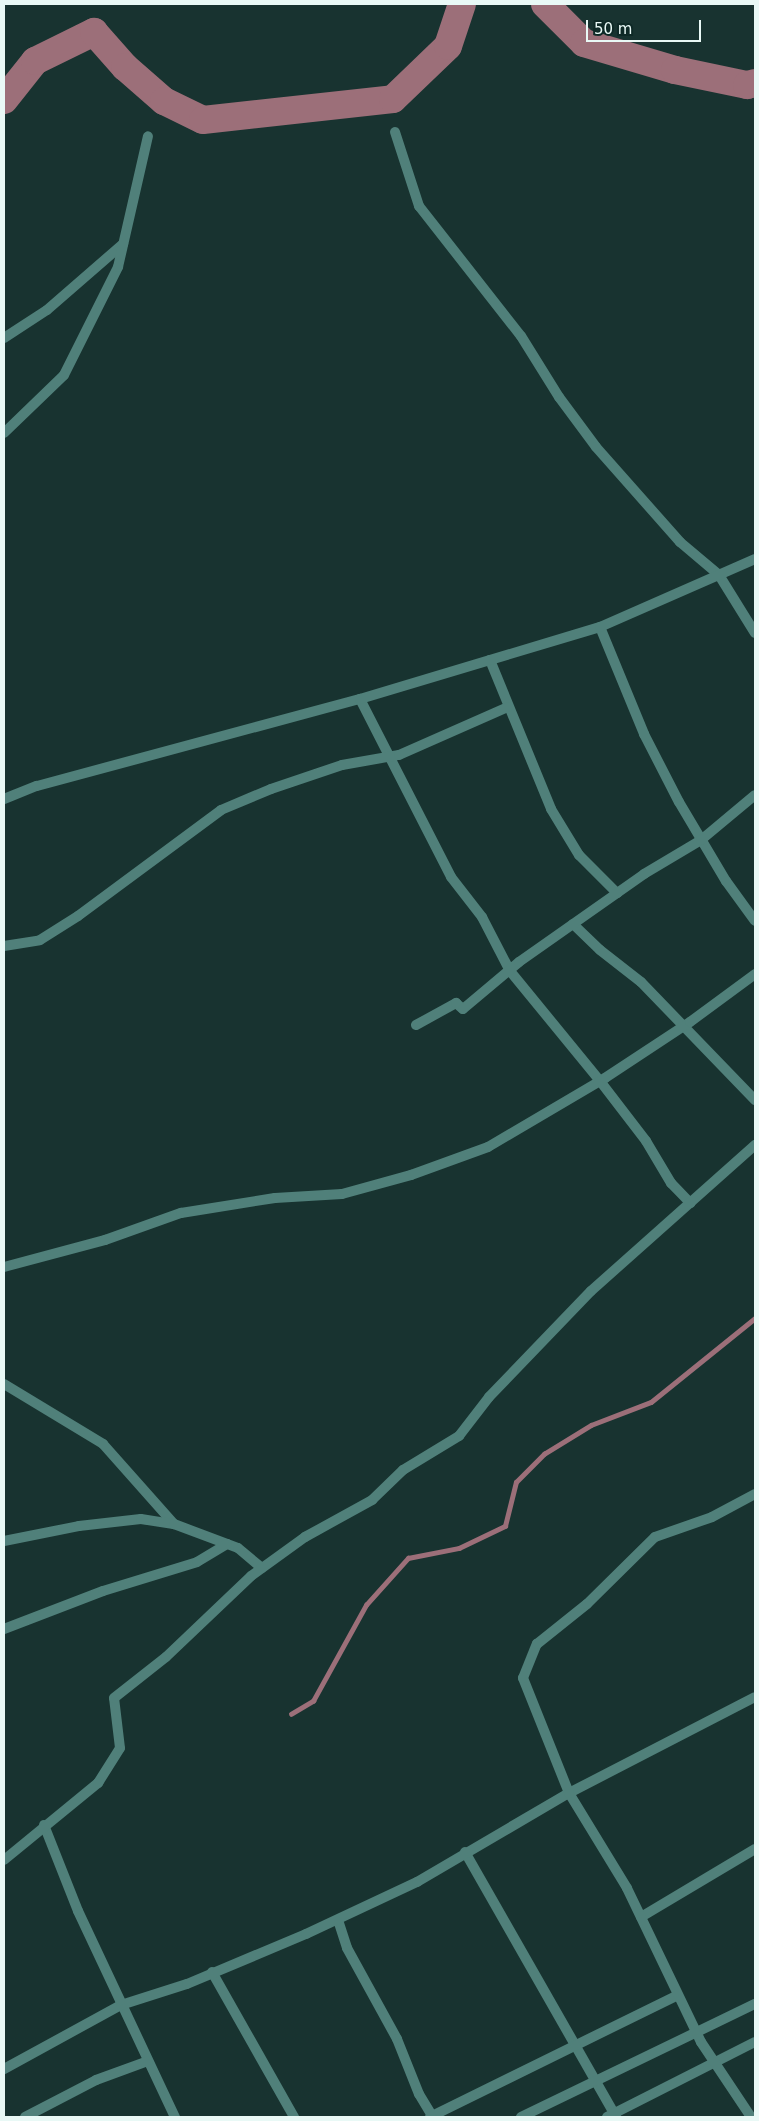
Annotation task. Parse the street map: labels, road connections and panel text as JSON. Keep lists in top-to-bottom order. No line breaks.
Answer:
{"scale_bar":"50 m"}
